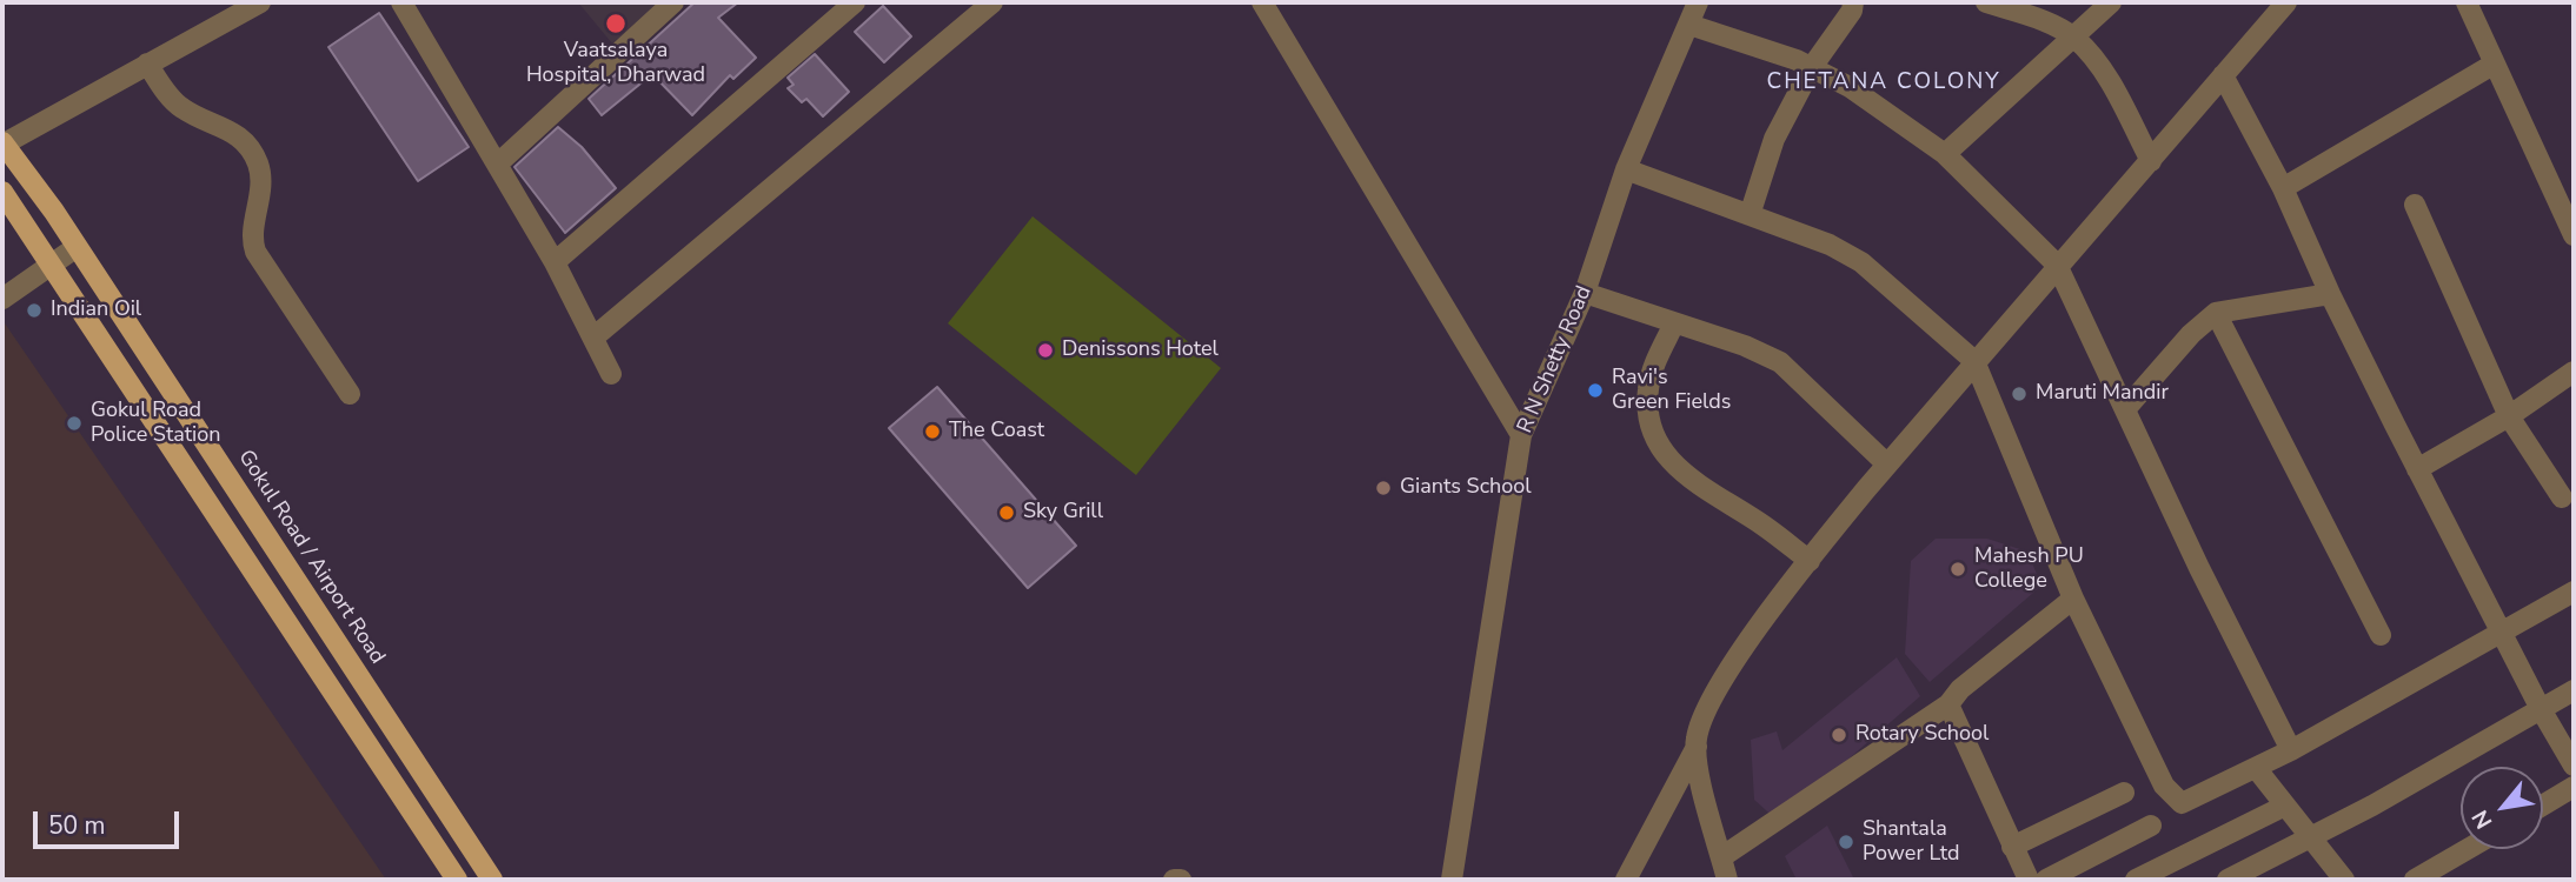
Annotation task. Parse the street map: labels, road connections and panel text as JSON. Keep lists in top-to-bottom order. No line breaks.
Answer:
{"streets":{"main road":["Gokul Road / Airport Road"],"street":["R N Shetty Road"]},"districts":["CHETANA COLONY"],"places":["Vaatsalaya Hospital, Dharwad","Indian Oil","Denissons Hotel","Ravi's Green Fields","Maruti Mandir","Gokul Road Police Station","The Coast","Giants School","Sky Grill","Mahesh PU College","Rotary School","Shantala Power Ltd"],"scale_bar":"50 m","north":"bottom left"}
